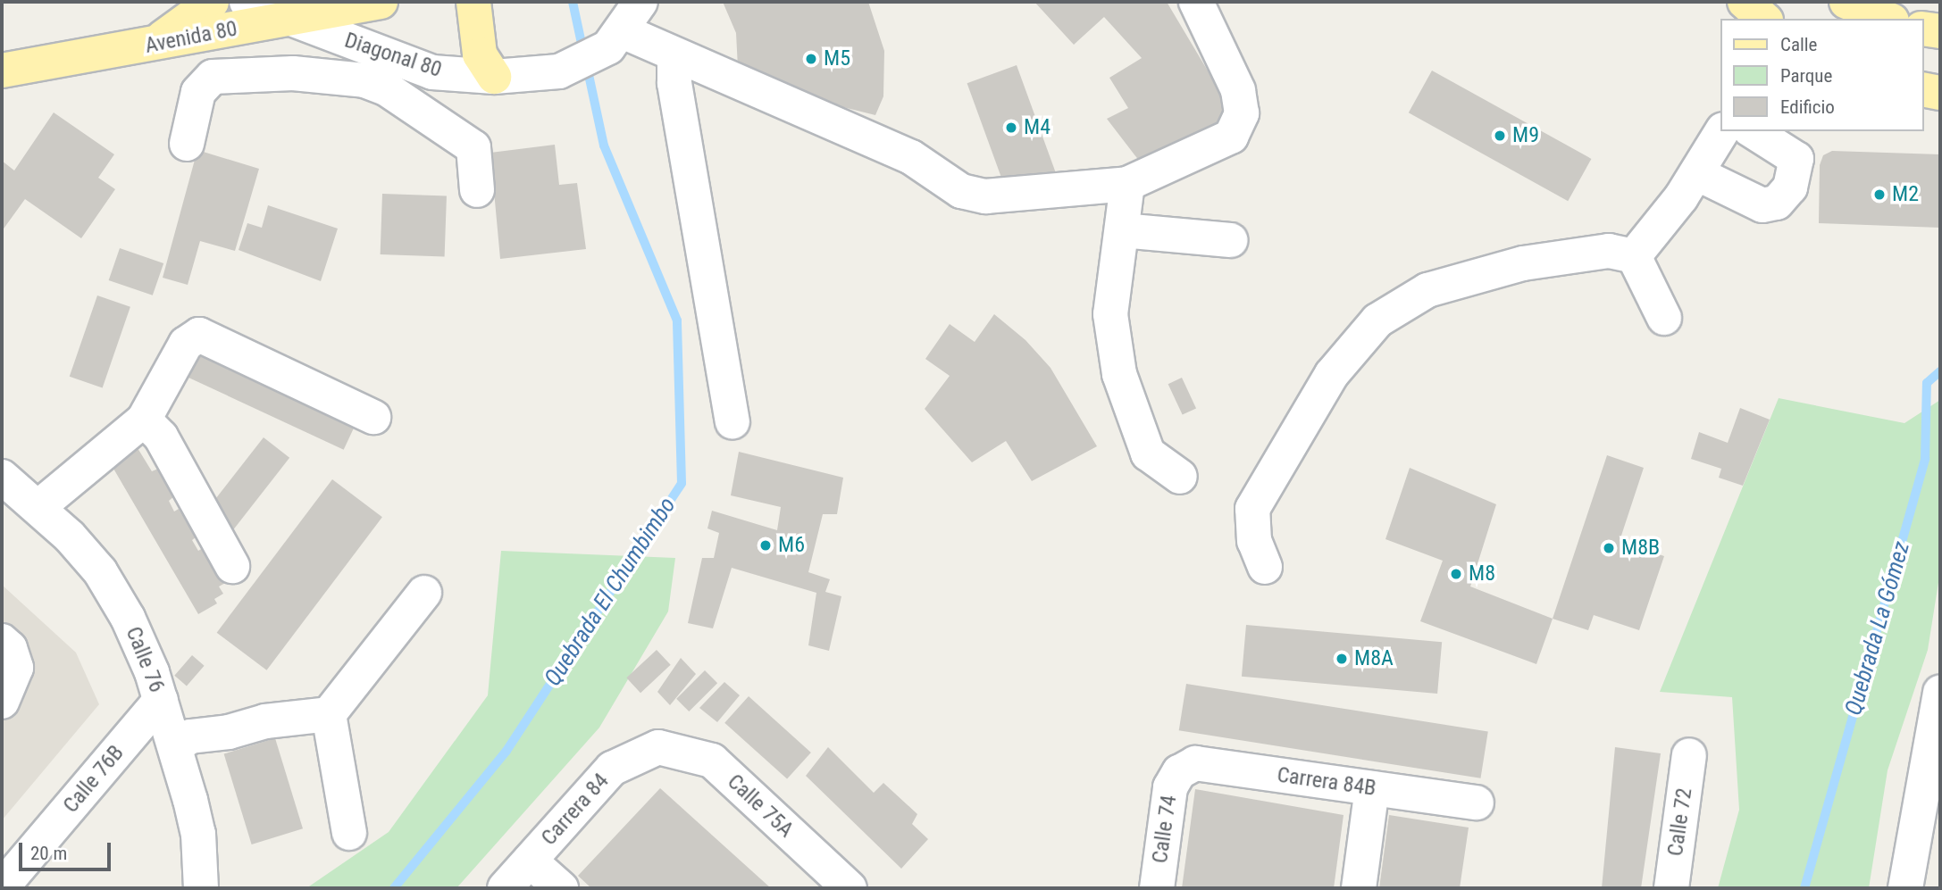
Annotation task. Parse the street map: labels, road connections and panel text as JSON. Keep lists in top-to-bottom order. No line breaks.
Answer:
{"streets":{"main road":["Avenida 80"],"street":["Diagonal 80","Calle 76","Calle 76B","Carrera 84B","Calle 75A","Carrera 84","Calle 72","Calle 74"]},"crossings":[["Avenida 80","Diagonal 80"],["Calle 76","Calle 76B"],["Carrera 84B","Calle 74"],["Calle 75A","Carrera 84"]],"water":["Quebrada El Chumbimbo","Quebrada La Gómez"],"places":["M5","M4","M9","M2","M6","M8B","M8","M8A"],"legend":["Calle","Parque","Edificio"],"scale_bar":"20 m"}
